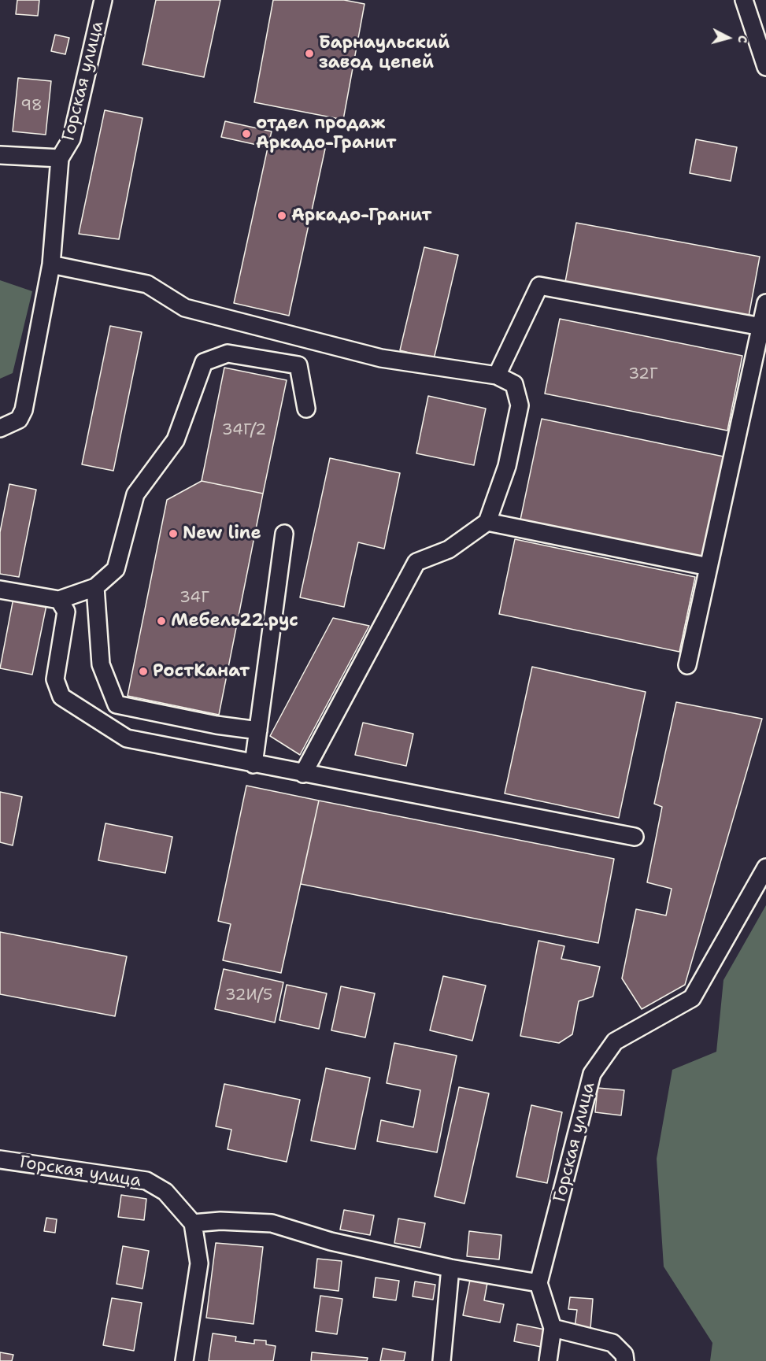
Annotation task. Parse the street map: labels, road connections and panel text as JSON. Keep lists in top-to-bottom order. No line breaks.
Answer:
{"streets":{"street":["Горская улица"]},"places":["Барнаульский завод цепей","отдел продаж Аркадо-Гранит","Аркадо-Гранит","New line","Мебель22.рус","РостКанат"],"house_numbers":["98","32Г","34Г/2","34Г","32И/5"],"north":"right"}
